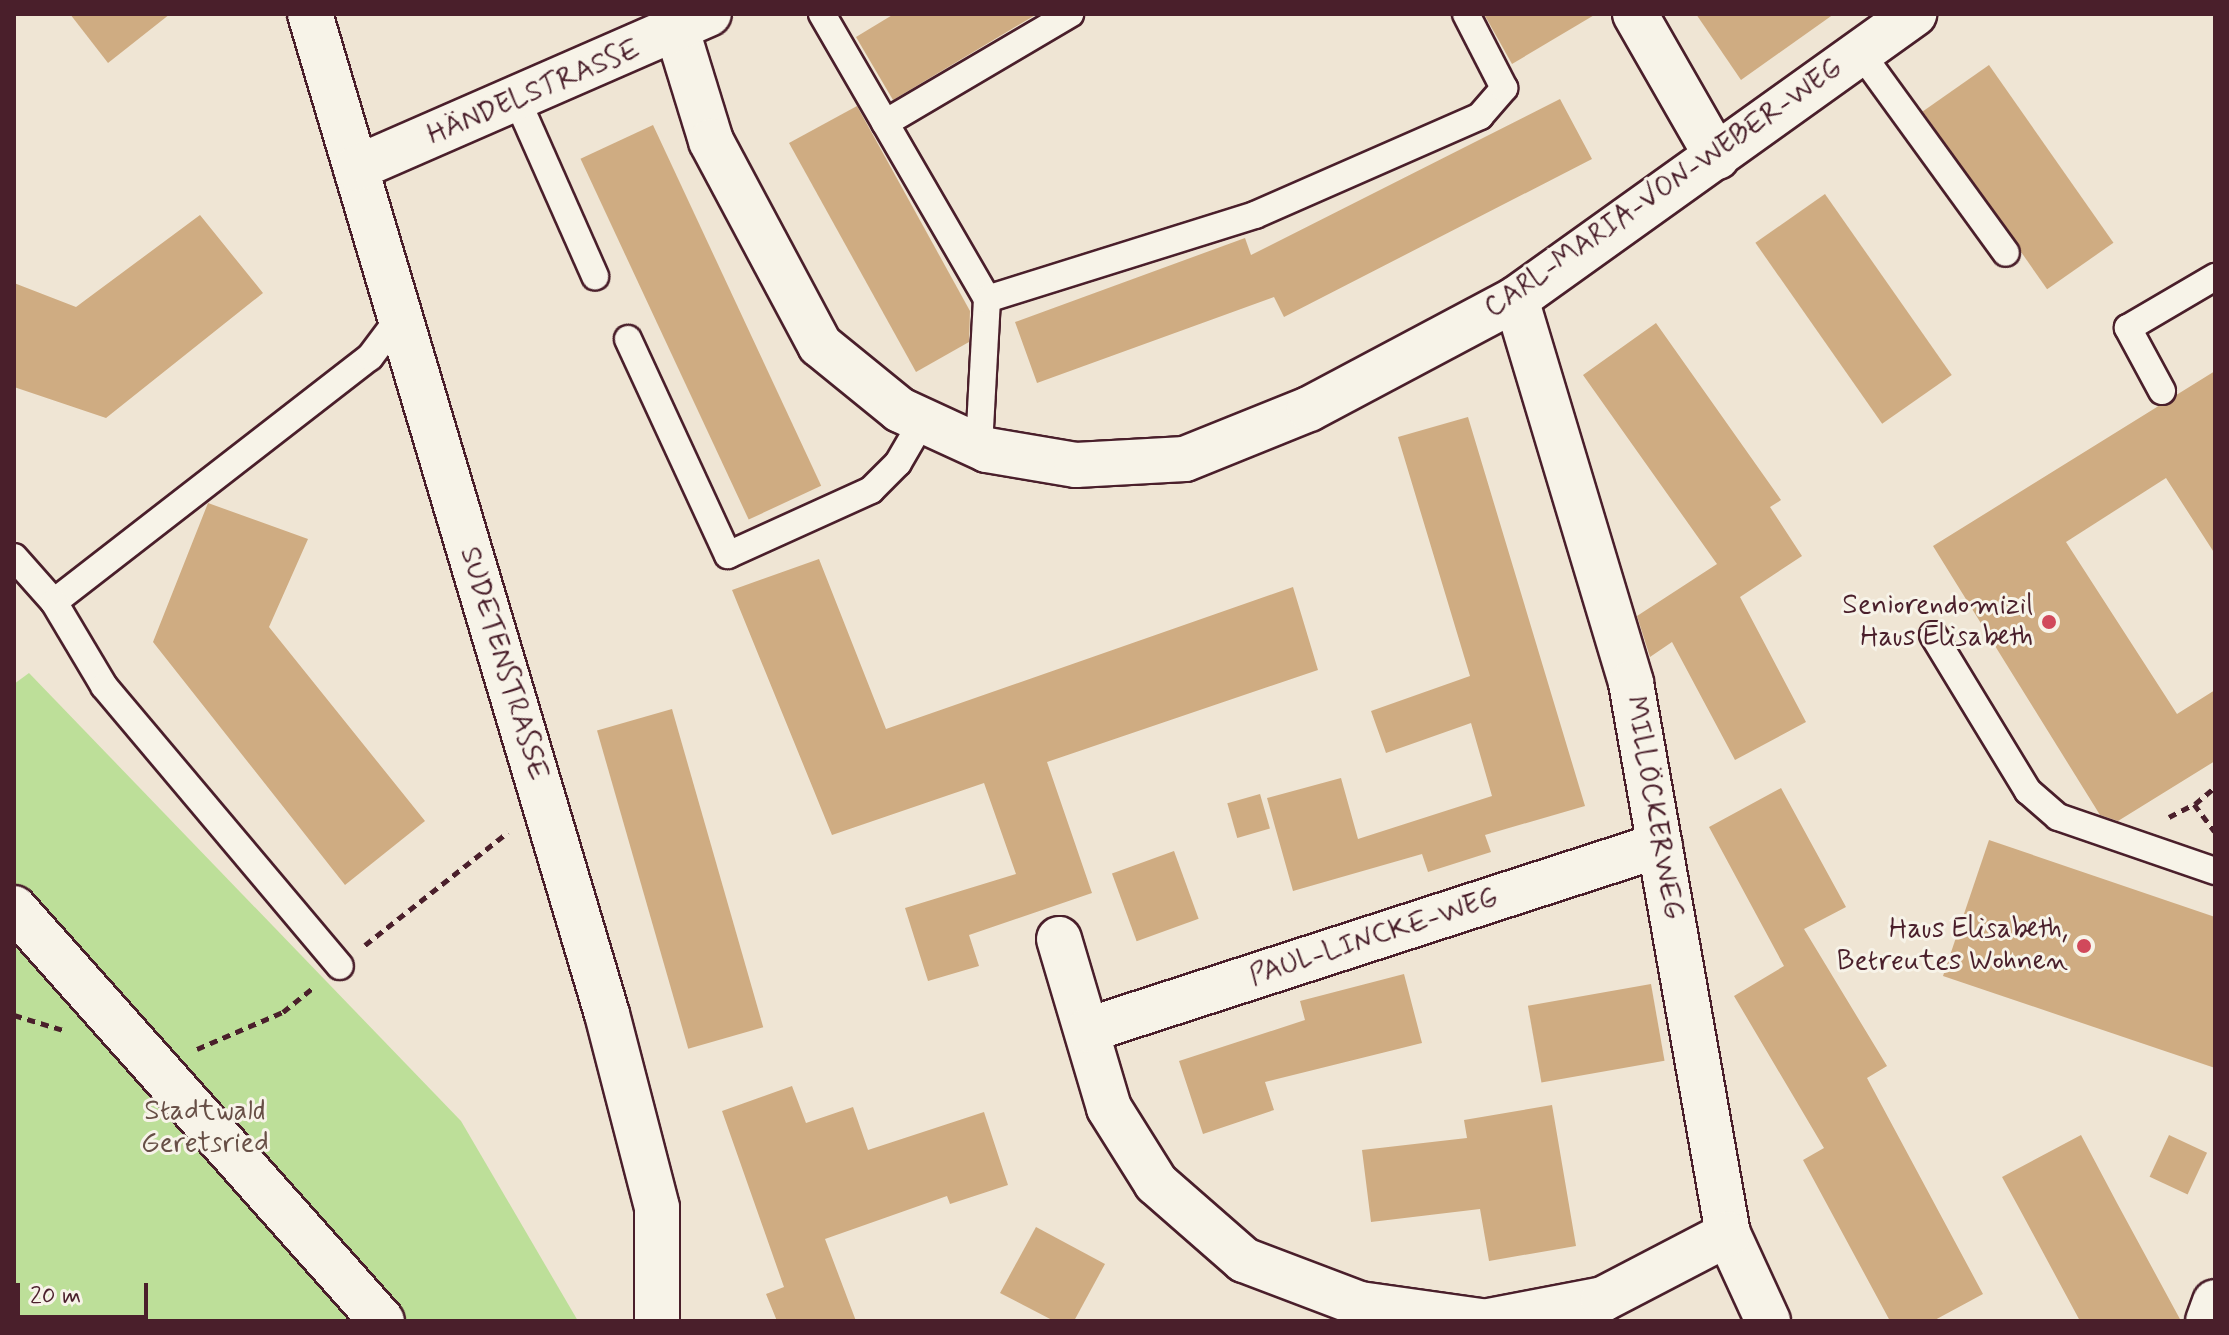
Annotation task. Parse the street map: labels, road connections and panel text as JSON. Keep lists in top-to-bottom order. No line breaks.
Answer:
{"streets":{"street":["HÄNDELSTRASSE","CARL-MARIA-VON-WEBER-WEG","SUDETENSTRASSE","MILLÖCKERWEG","PAUL-LINCKE-WEG"]},"crossings":[["HÄNDELSTRASSE","CARL-MARIA-VON-WEBER-WEG"],["HÄNDELSTRASSE","SUDETENSTRASSE"],["CARL-MARIA-VON-WEBER-WEG","MILLÖCKERWEG"],["MILLÖCKERWEG","PAUL-LINCKE-WEG"]],"parks":["Stadtwald Geretsried"],"places":["Seniorendomizil Haus Elisabeth","Haus Elisabeth, Betreutes Wohnen"],"scale_bar":"20 m"}
